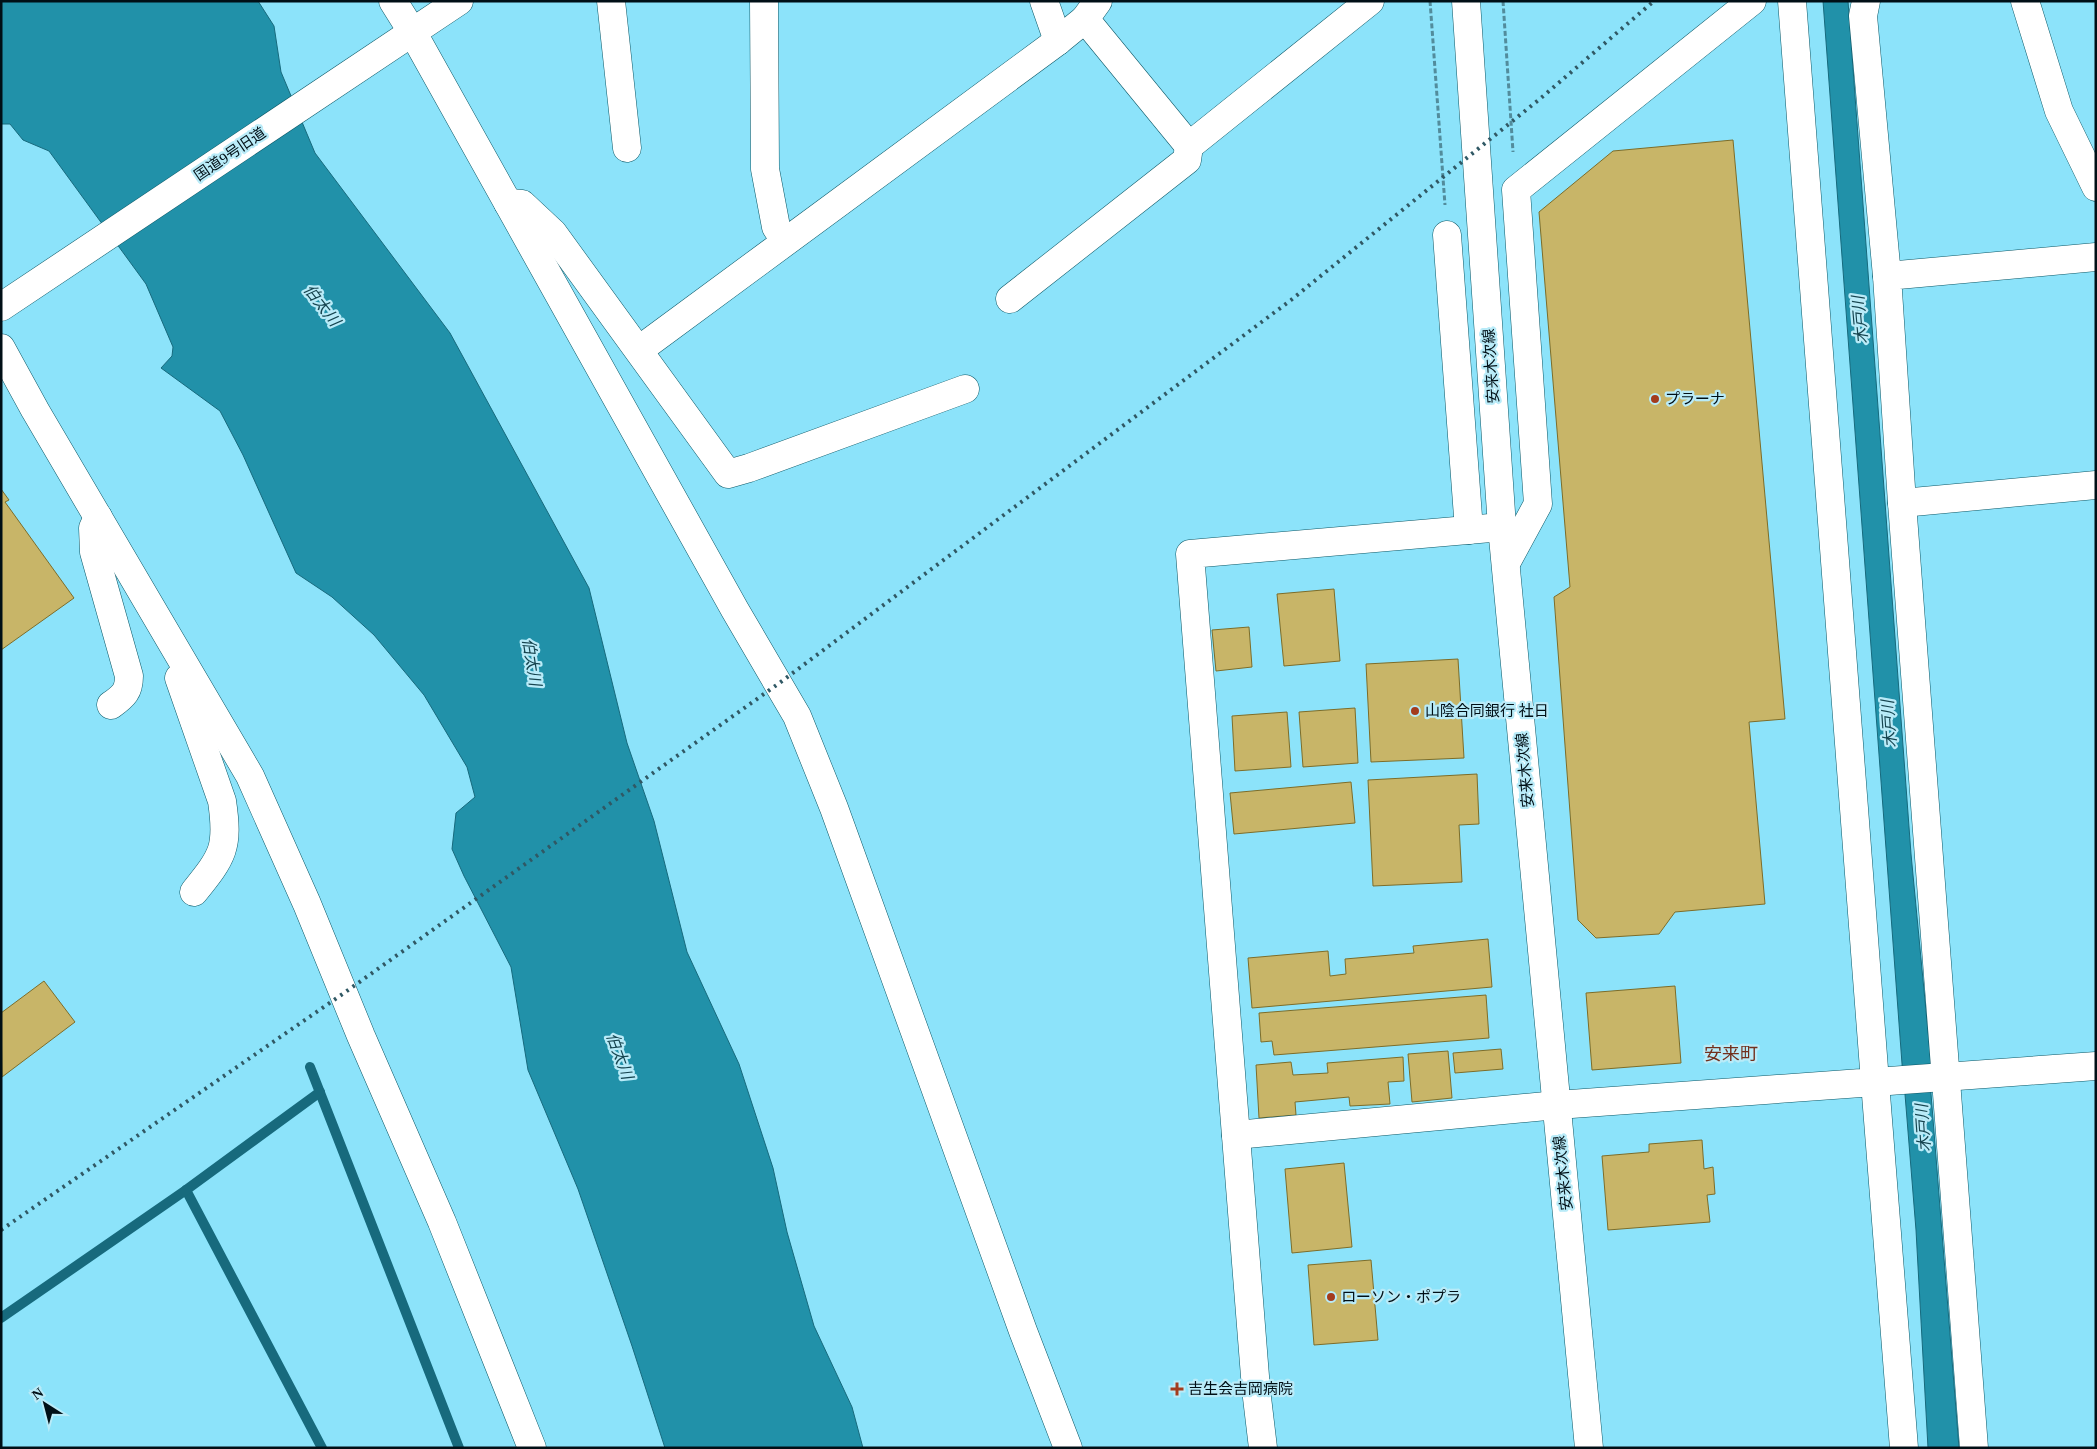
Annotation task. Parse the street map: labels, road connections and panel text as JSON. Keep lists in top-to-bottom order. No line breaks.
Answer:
{"streets":{"street":["国道9号旧道","安来木次線"]},"districts":["安来町"],"water":["伯太川","木戸川"],"places":{"other":["プラーナ","山陰合同銀行 社日","ローソン・ポプラ"],"health":["吉生会吉岡病院"]},"north":"top left"}
